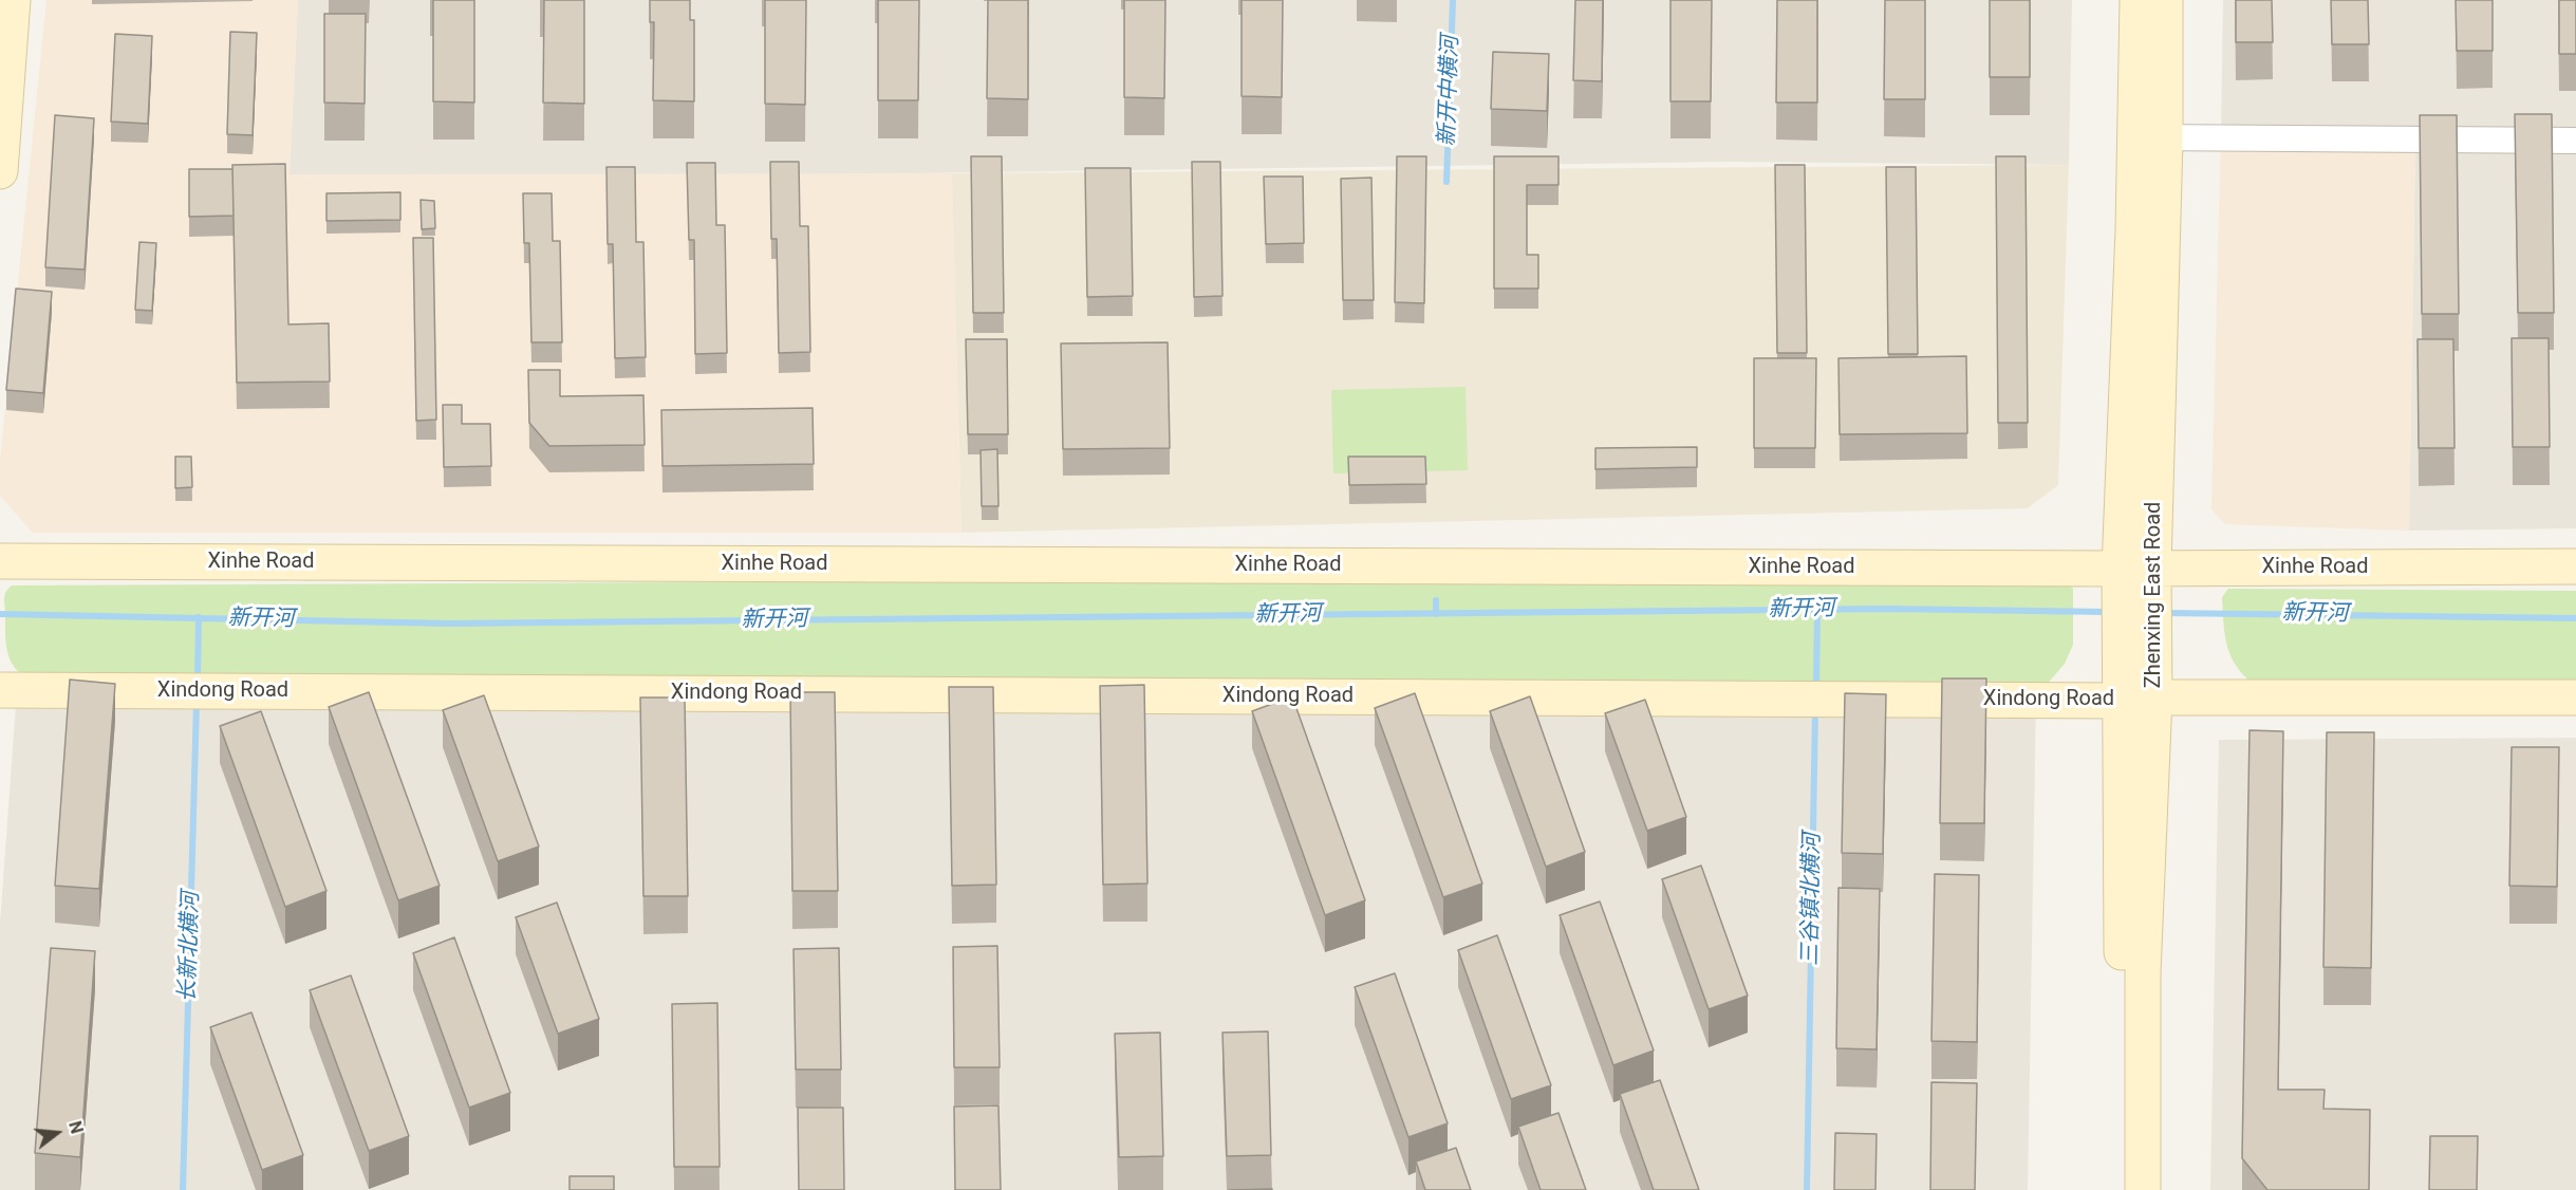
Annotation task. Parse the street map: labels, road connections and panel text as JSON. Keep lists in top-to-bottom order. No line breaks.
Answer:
{"streets":{"street":["Xinhe Road","Zhenxing East Road","Xindong Road"]},"crossings":[["Xinhe Road","Zhenxing East Road"],["Zhenxing East Road","Xindong Road"]],"water":["新开中横河","新开河","三谷镇北横河","长新北横河"],"north":"right"}
